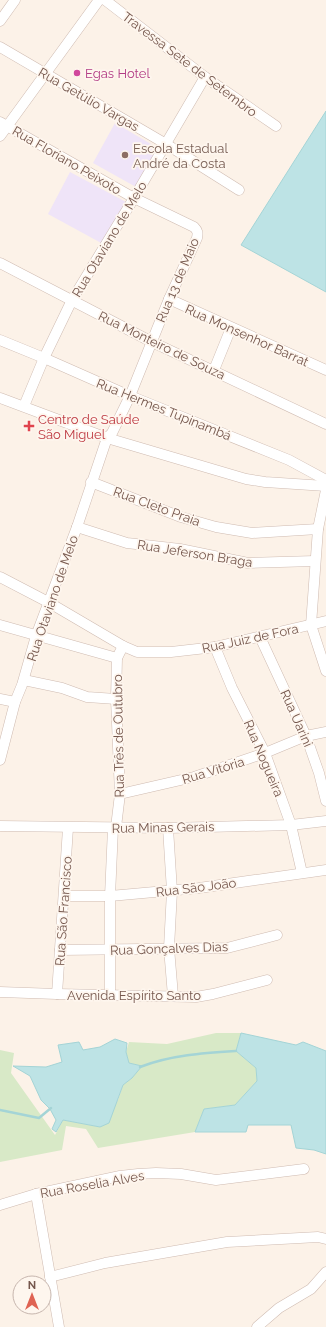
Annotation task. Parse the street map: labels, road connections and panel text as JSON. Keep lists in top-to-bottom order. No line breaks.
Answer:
{"streets":{"street":["Travessa Sete de Setembro","Rua Getúlio Vargas","Rua Floriano Peixoto","Rua Otaviano de Melo","Rua 13 de Maio","Rua Monsenhor Barrat","Rua Monteiro de Souza","Rua Hermes Tupinambá","Rua Cleto Praia","Rua Jeferson Braga","Rua Juiz de Fora","Rua Uarini","Rua Três de Outubro","Rua Nogueira","Rua Vitória","Rua Minas Gerais","Rua São João","Rua São Francisco","Rua Gonçalves Dias","Avenida Espírito Santo","Rua Roselia Alves"]},"crossings":[["Travessa Sete de Setembro","Rua Otaviano de Melo"],["Rua Getúlio Vargas","Rua Otaviano de Melo"],["Rua Floriano Peixoto","Rua Otaviano de Melo"],["Rua Floriano Peixoto","Rua 13 de Maio"],["Rua Otaviano de Melo","Rua 13 de Maio"],["Rua Otaviano de Melo","Rua Monteiro de Souza"],["Rua Otaviano de Melo","Rua Hermes Tupinambá"],["Rua Otaviano de Melo","Rua Cleto Praia"],["Rua Otaviano de Melo","Rua Jeferson Braga"],["Rua Otaviano de Melo","Rua Juiz de Fora"],["Rua 13 de Maio","Rua Monsenhor Barrat"],["Rua 13 de Maio","Rua Monteiro de Souza"],["Rua 13 de Maio","Rua Hermes Tupinambá"],["Rua Juiz de Fora","Rua Uarini"],["Rua Juiz de Fora","Rua Três de Outubro"],["Rua Juiz de Fora","Rua Nogueira"],["Rua Uarini","Rua Vitória"],["Rua Três de Outubro","Rua Vitória"],["Rua Três de Outubro","Rua Minas Gerais"],["Rua Três de Outubro","Rua São João"],["Rua Três de Outubro","Rua Gonçalves Dias"],["Rua Três de Outubro","Avenida Espírito Santo"],["Rua Nogueira","Rua Vitória"],["Rua Nogueira","Rua Minas Gerais"],["Rua Nogueira","Rua São João"],["Rua Minas Gerais","Rua São Francisco"],["Rua São João","Rua São Francisco"],["Rua São Francisco","Rua Gonçalves Dias"],["Rua São Francisco","Avenida Espírito Santo"]],"places":{"other":["Egas Hotel","Escola Estadual André da Costa"],"health":["Centro de Saúde São Miguel"]},"north":"top"}
